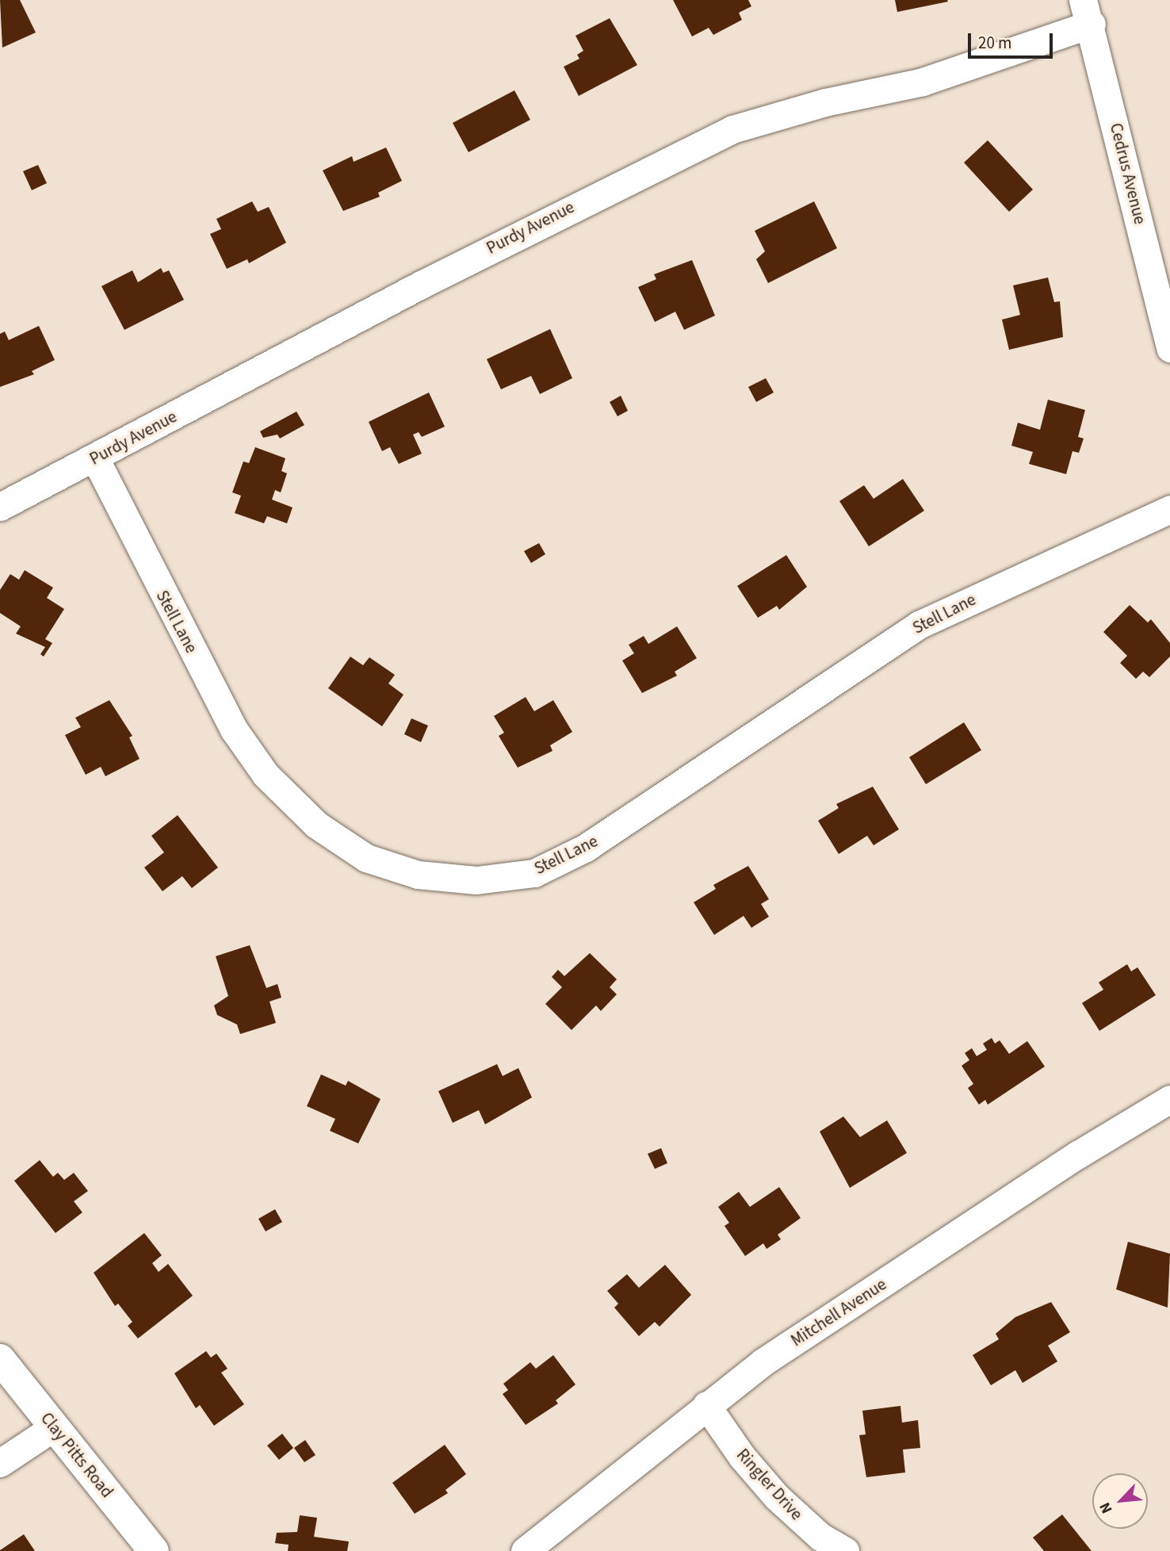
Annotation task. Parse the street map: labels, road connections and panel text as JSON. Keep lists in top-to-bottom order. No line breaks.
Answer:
{"streets":{"street":["Cedrus Avenue","Purdy Avenue","Stell Lane","Mitchell Avenue","Clay Pitts Road","Ringler Drive"]},"crossings":[["Cedrus Avenue","Purdy Avenue"],["Purdy Avenue","Stell Lane"],["Mitchell Avenue","Ringler Drive"]],"scale_bar":"20 m","north":"bottom left"}
